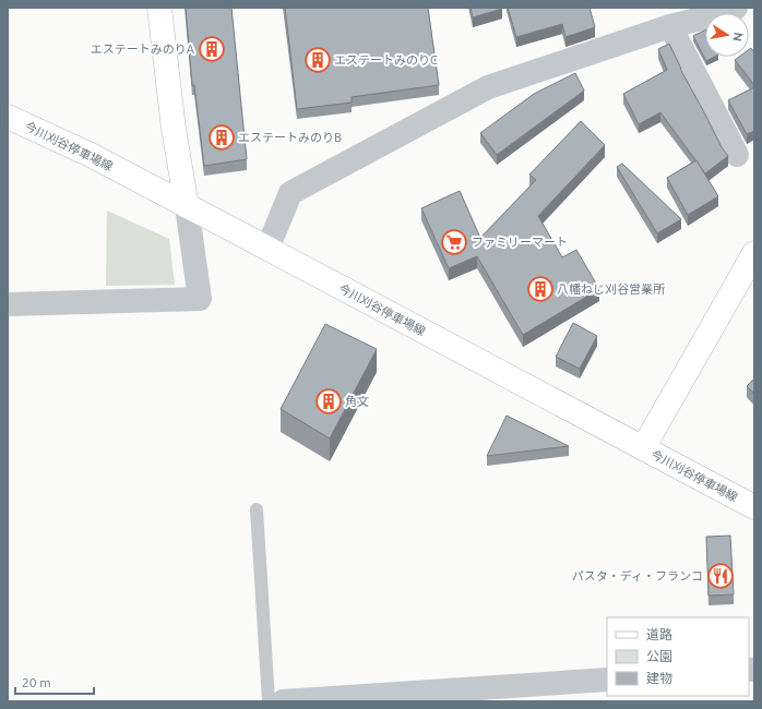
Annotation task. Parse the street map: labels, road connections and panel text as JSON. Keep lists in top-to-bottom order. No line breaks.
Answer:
{"streets":{"main road":["今川刈谷停車場線"]},"places":{"building":["エステートみのりA","エステートみのりC","エステートみのりB","八幡ねじ刈谷営業所","角文"],"supermarket":["ファミリーマート"],"restaurant":["パスタ・ディ・フランコ"]},"legend":["道路","公園","建物"],"scale_bar":"20 m","north":"right"}
